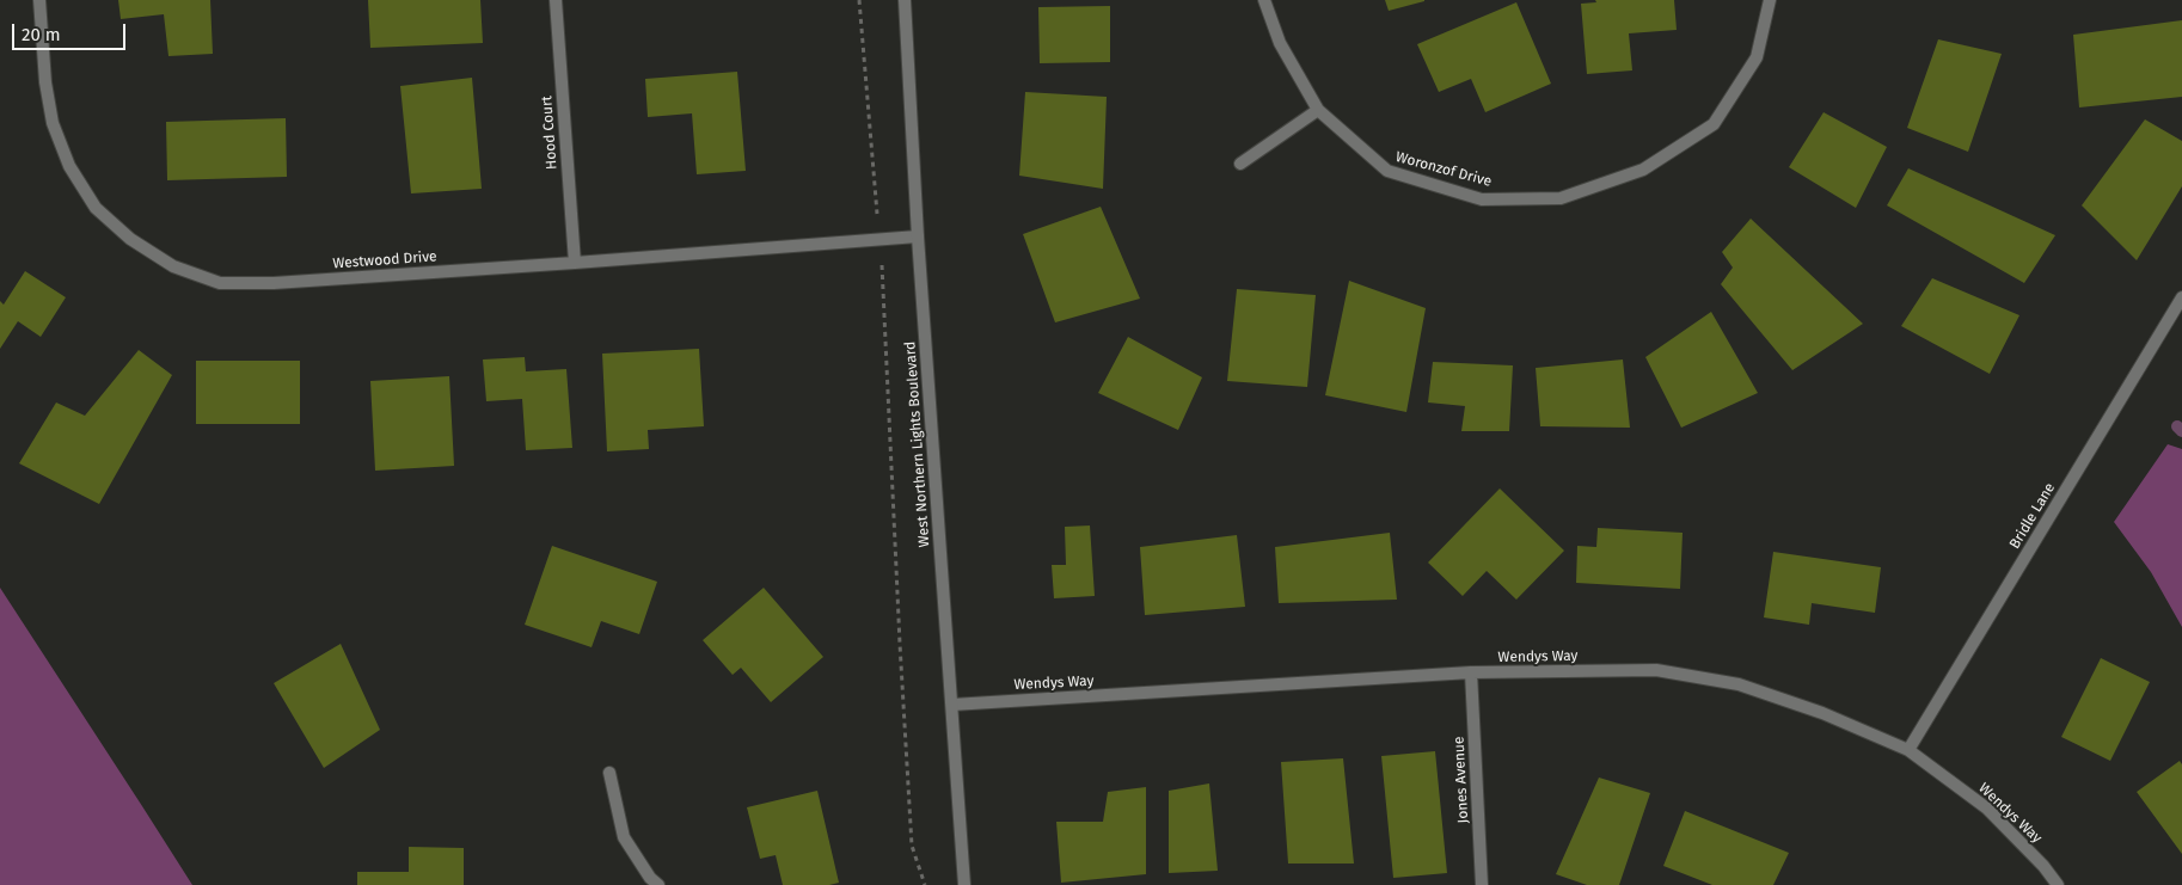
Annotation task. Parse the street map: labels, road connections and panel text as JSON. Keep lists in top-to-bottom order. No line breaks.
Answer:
{"streets":{"street":["Hood Court","Woronzof Drive","Westwood Drive","West Northern Lights Boulevard","Bridle Lane","Wendys Way","Jones Avenue"]},"crossings":[["Hood Court","Westwood Drive"],["Westwood Drive","West Northern Lights Boulevard"],["West Northern Lights Boulevard","Wendys Way"],["Bridle Lane","Wendys Way"],["Wendys Way","Jones Avenue"]],"scale_bar":"20 m"}
